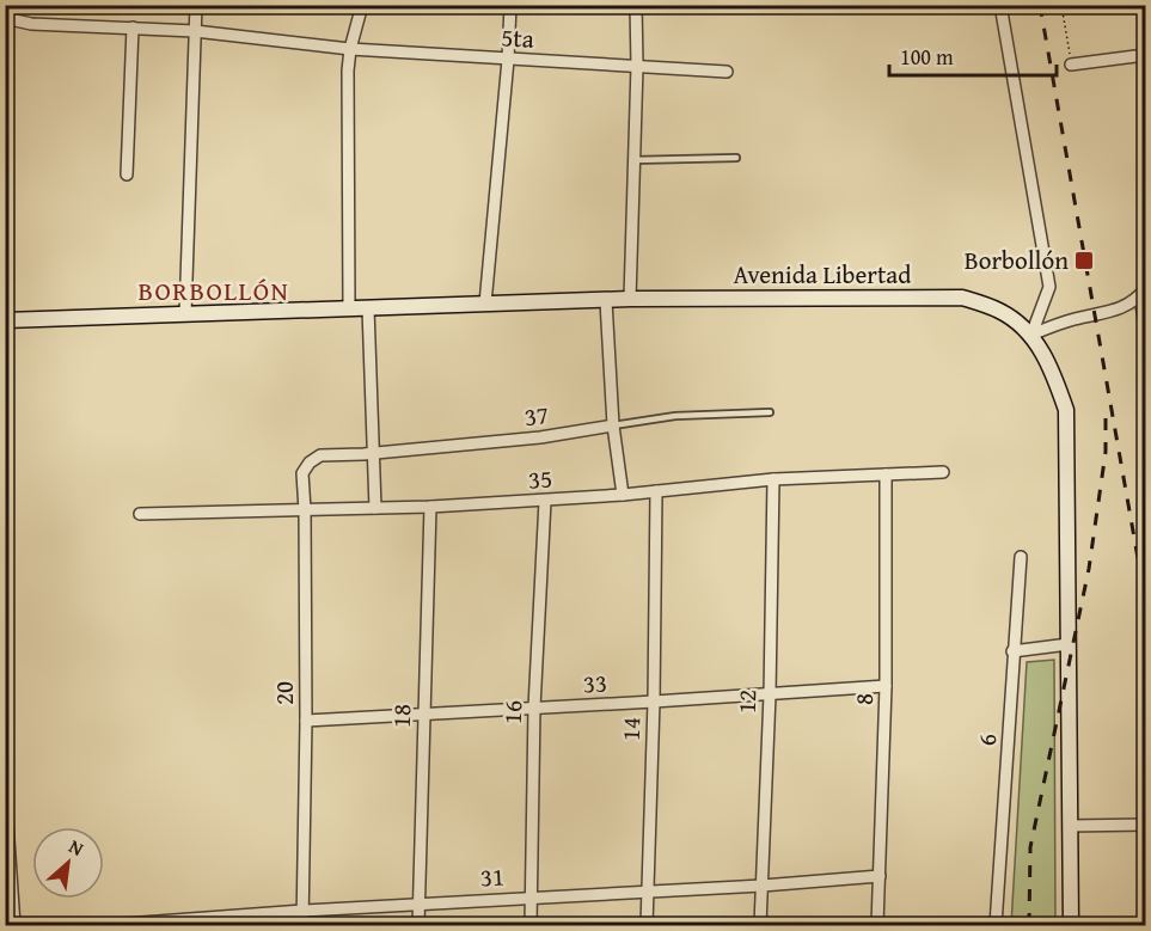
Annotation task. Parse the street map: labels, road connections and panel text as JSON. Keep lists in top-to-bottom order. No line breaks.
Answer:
{"streets":{"main road":["Avenida Libertad"],"street":["5ta","37","35","33","20","8","12","16","18","14","6","31"]},"crossings":[["37","20"],["35","20"],["35","8"],["35","12"],["35","16"],["35","18"],["35","14"],["33","20"],["33","8"],["33","12"],["33","16"],["33","18"],["33","14"],["20","31"],["8","31"],["12","31"],["16","31"],["18","31"],["14","31"]],"districts":["BORBOLLÓN"],"places":{"transit":["Borbollón"]},"scale_bar":"100 m","north":"top right"}
